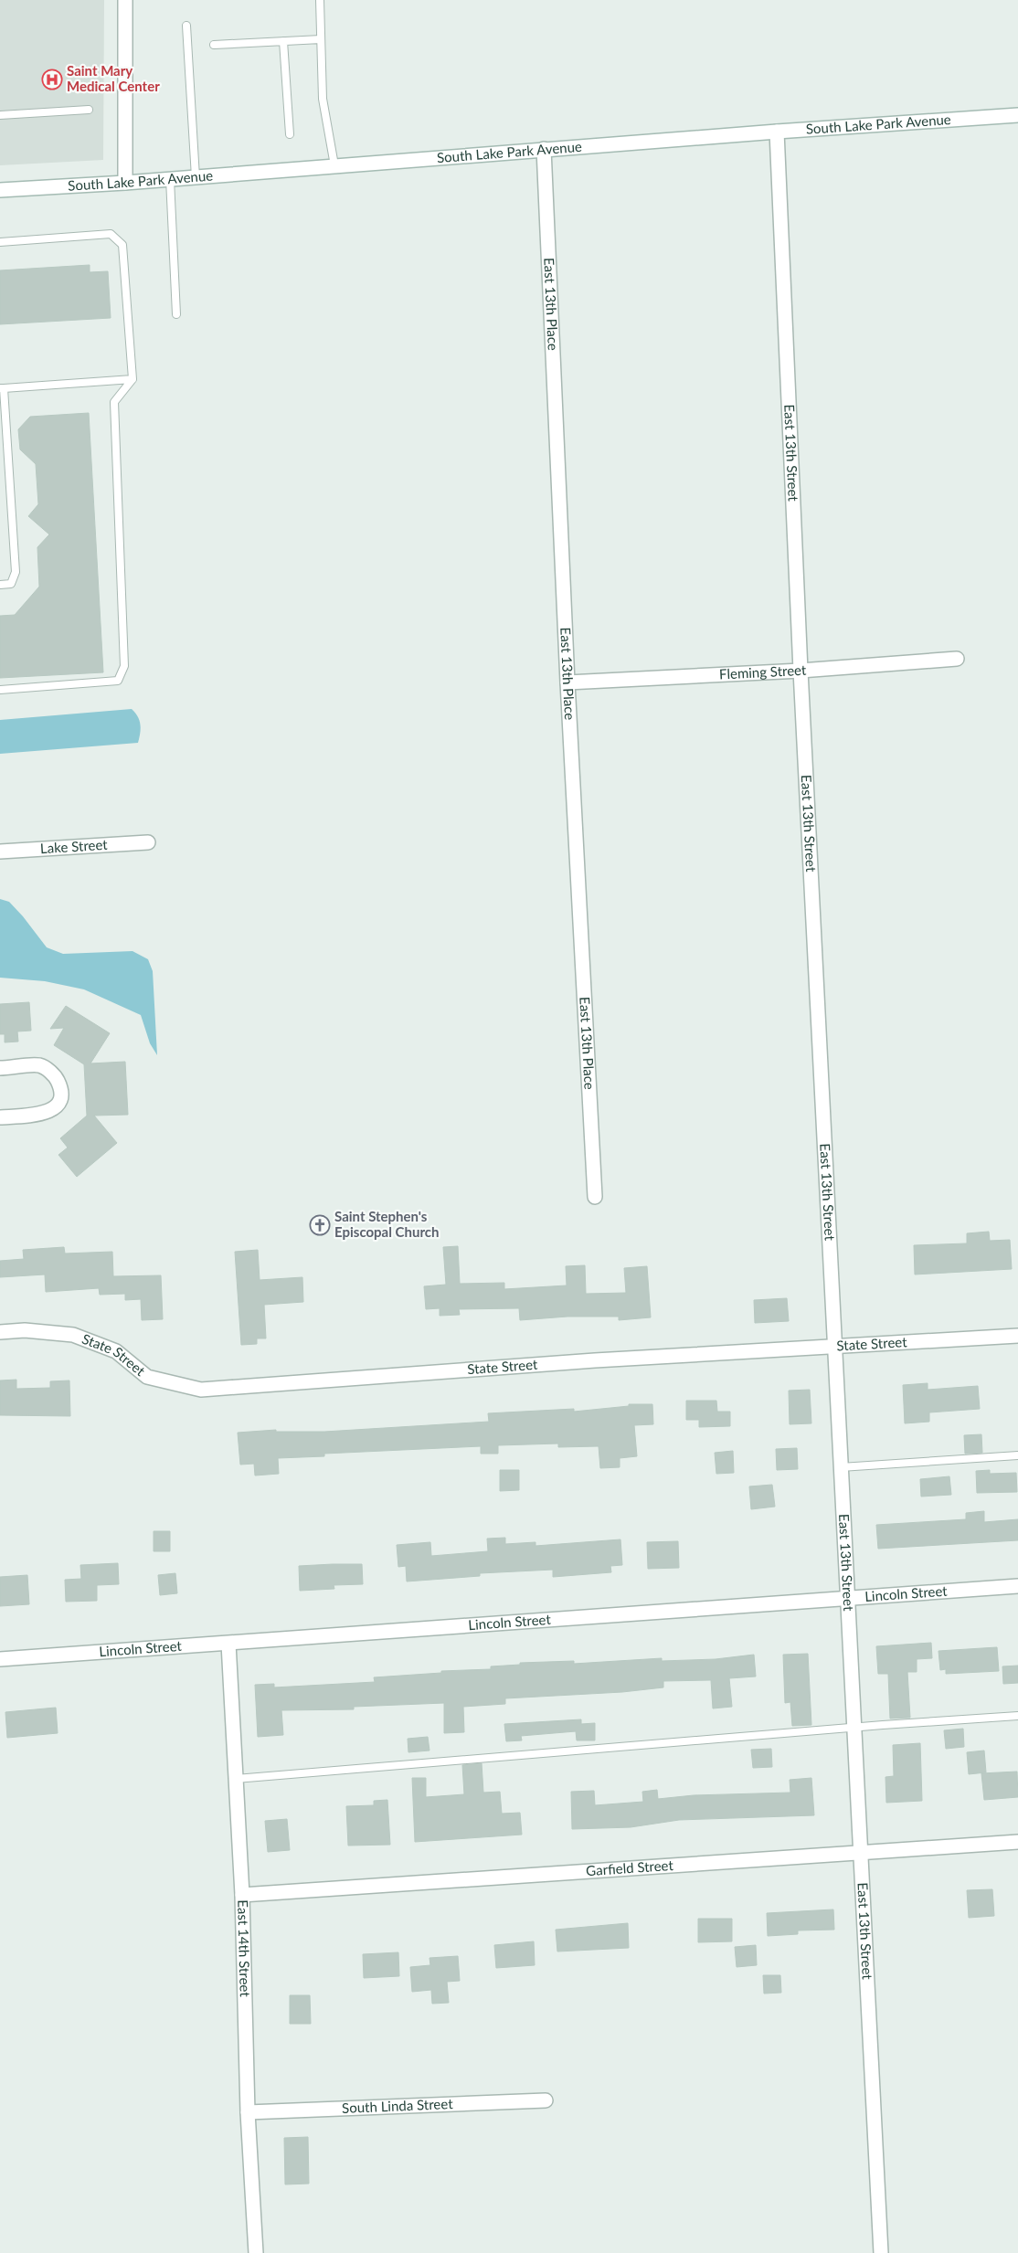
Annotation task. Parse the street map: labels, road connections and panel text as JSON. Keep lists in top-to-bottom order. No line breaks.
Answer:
{"streets":{"street":["South Lake Park Avenue","East 13th Place","East 13th Street","Fleming Street","Lake Street","State Street","Lincoln Street","Garfield Street","East 14th Street","South Linda Street"]},"crossings":[["South Lake Park Avenue","East 13th Place"],["South Lake Park Avenue","East 13th Street"],["East 13th Place","Fleming Street"],["East 13th Street","Fleming Street"],["East 13th Street","State Street"],["East 13th Street","Lincoln Street"],["East 13th Street","Garfield Street"],["Lincoln Street","East 14th Street"],["Garfield Street","East 14th Street"],["East 14th Street","South Linda Street"]],"places":{"hospital":["Saint Mary Medical Center"],"church":["Saint Stephen's Episcopal Church"]}}
